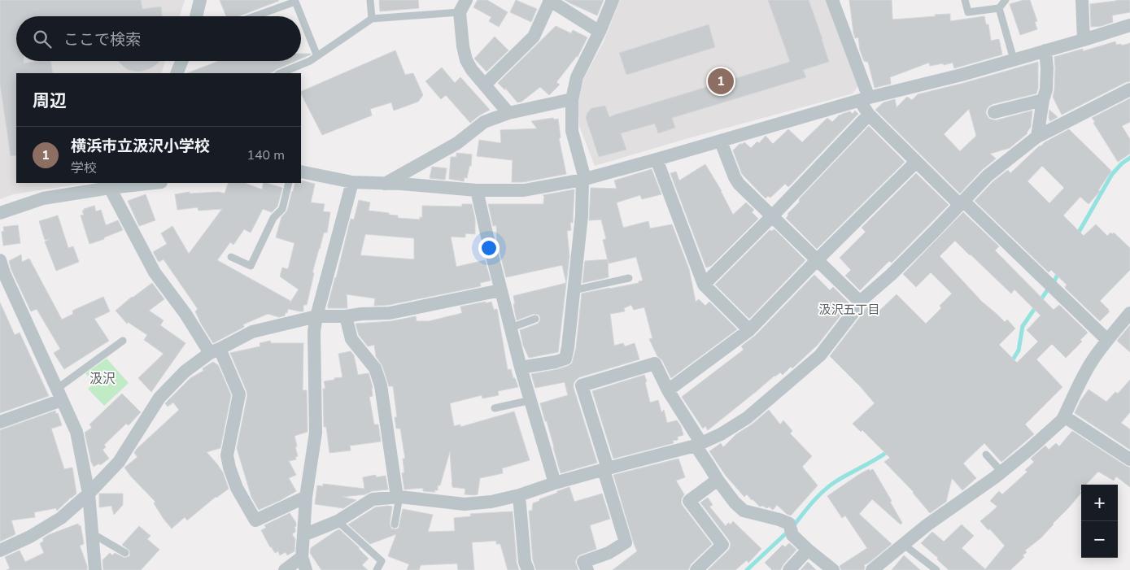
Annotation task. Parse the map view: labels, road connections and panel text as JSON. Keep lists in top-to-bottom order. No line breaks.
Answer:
{"districts":["汲沢五丁目","汲沢"],"page":{"search":"ここで検索","pins":"1","heading":"周辺","list":[{"mark":"1","name":"横浜市立汲沢小学校","note":"学校","value":"140 m"}],"map_buttons":["+","−"]}}
